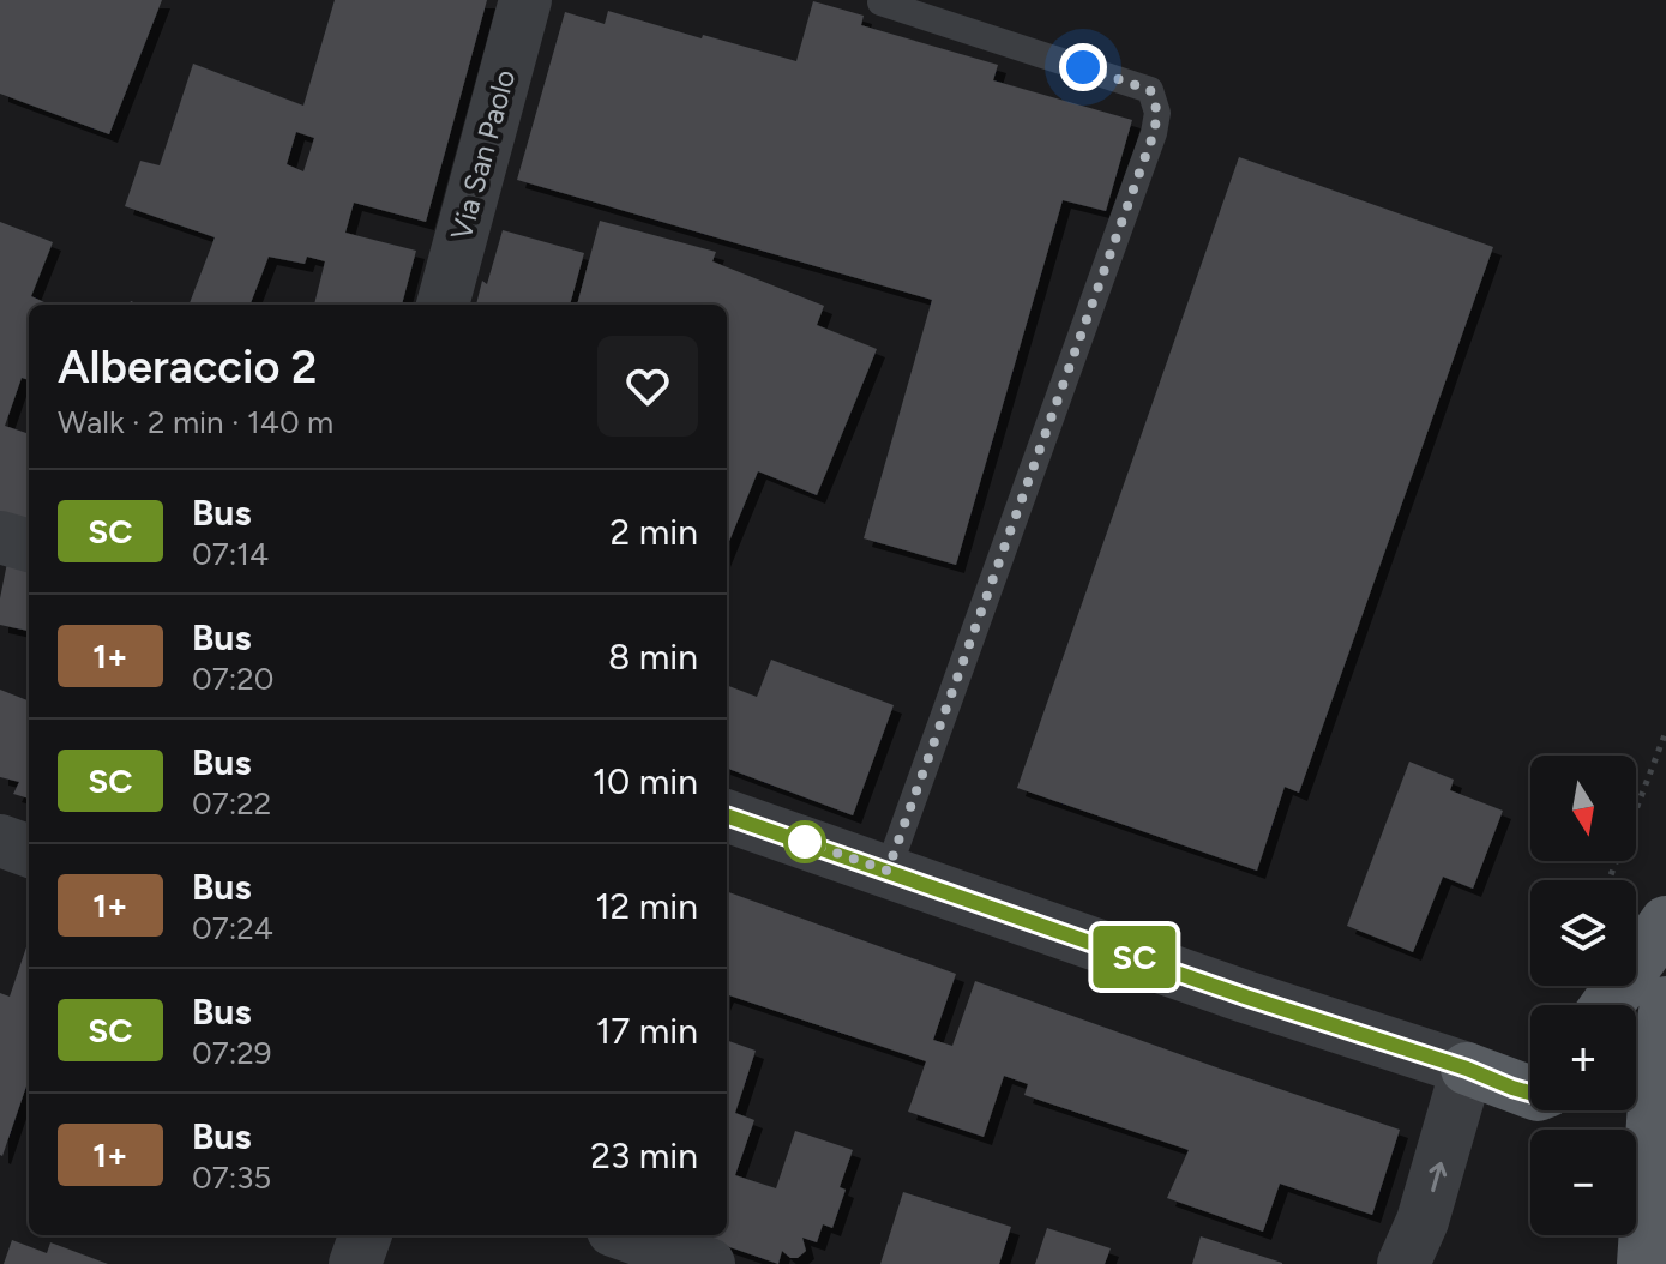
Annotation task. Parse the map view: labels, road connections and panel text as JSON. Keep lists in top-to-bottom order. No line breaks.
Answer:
{"streets":{"street":["Via San Paolo"]},"lines":["bus line SC"],"north":"bottom","page":{"on_map":"SC","heading":["Alberaccio 2","Walk · 2 min · 140 m"],"list":[{"mark":"SC","name":"Bus","note":"07:14","value":"2 min"},{"mark":"1+","name":"Bus","note":"07:20","value":"8 min"},{"mark":"SC","name":"Bus","note":"07:22","value":"10 min"},{"mark":"1+","name":"Bus","note":"07:24","value":"12 min"},{"mark":"SC","name":"Bus","note":"07:29","value":"17 min"},{"mark":"1+","name":"Bus","note":"07:35","value":"23 min"}],"map_buttons":["+","−"]}}
